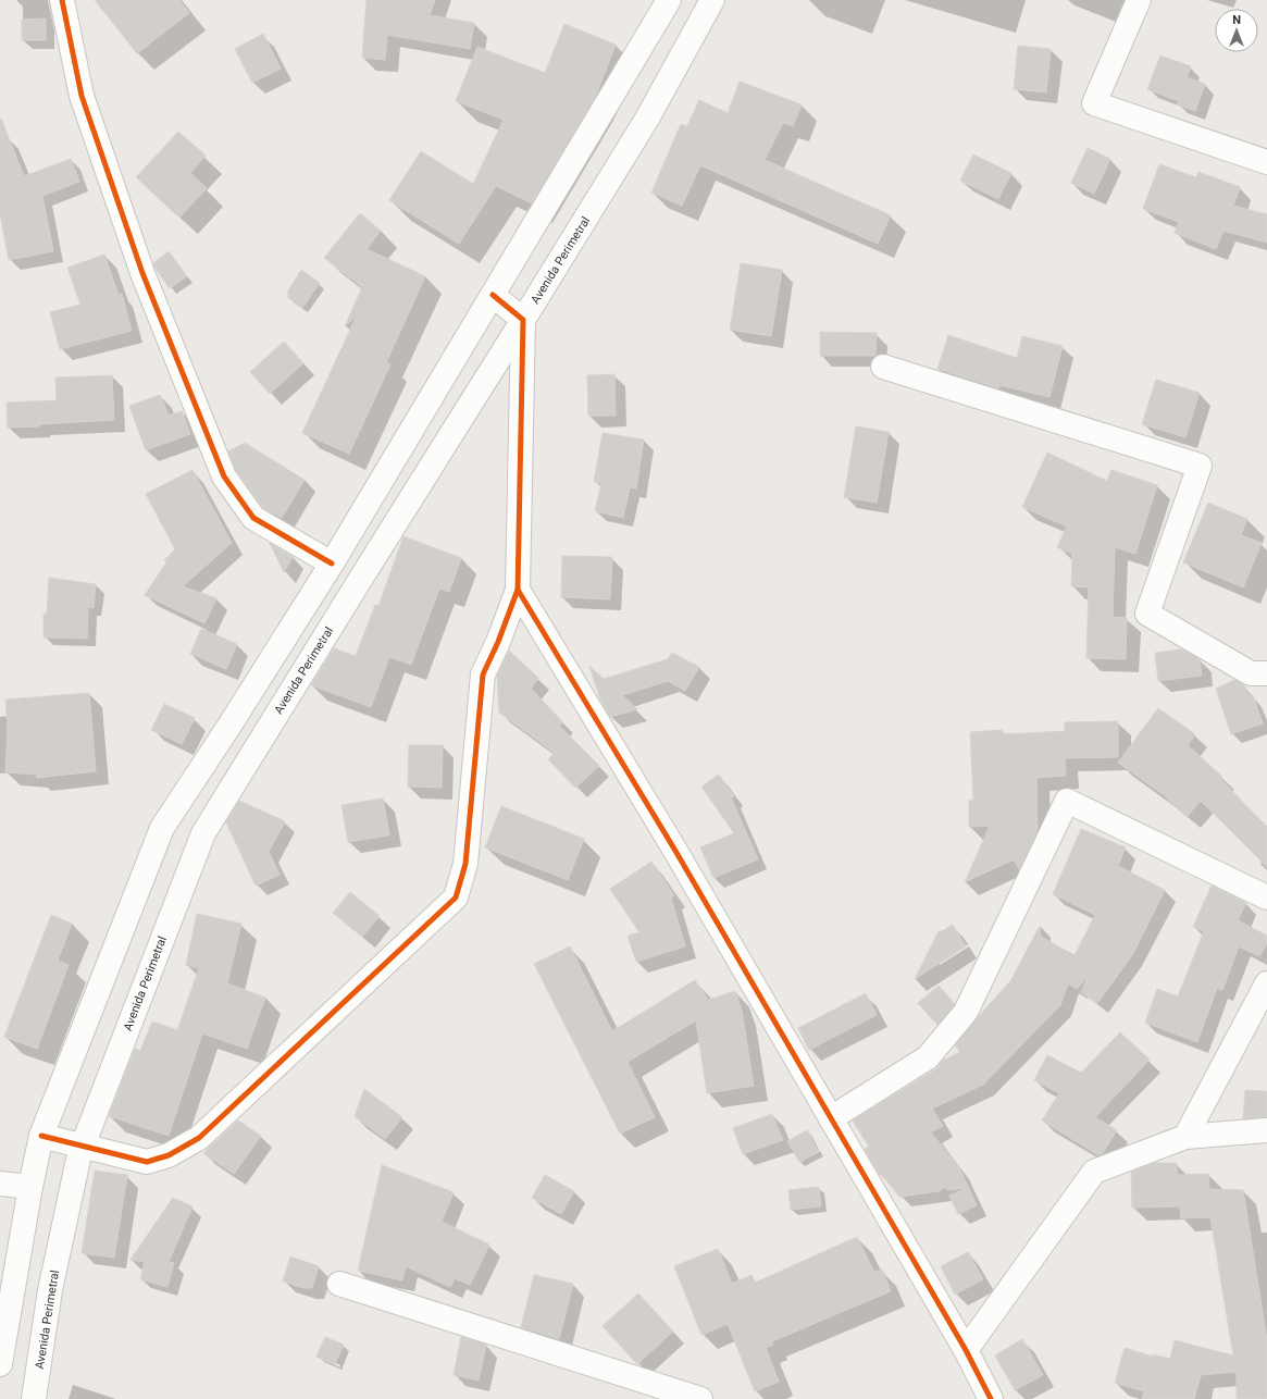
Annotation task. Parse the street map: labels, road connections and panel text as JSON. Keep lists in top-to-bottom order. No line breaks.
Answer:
{"streets":{"street":["Avenida Perimetral"]},"north":"top"}
